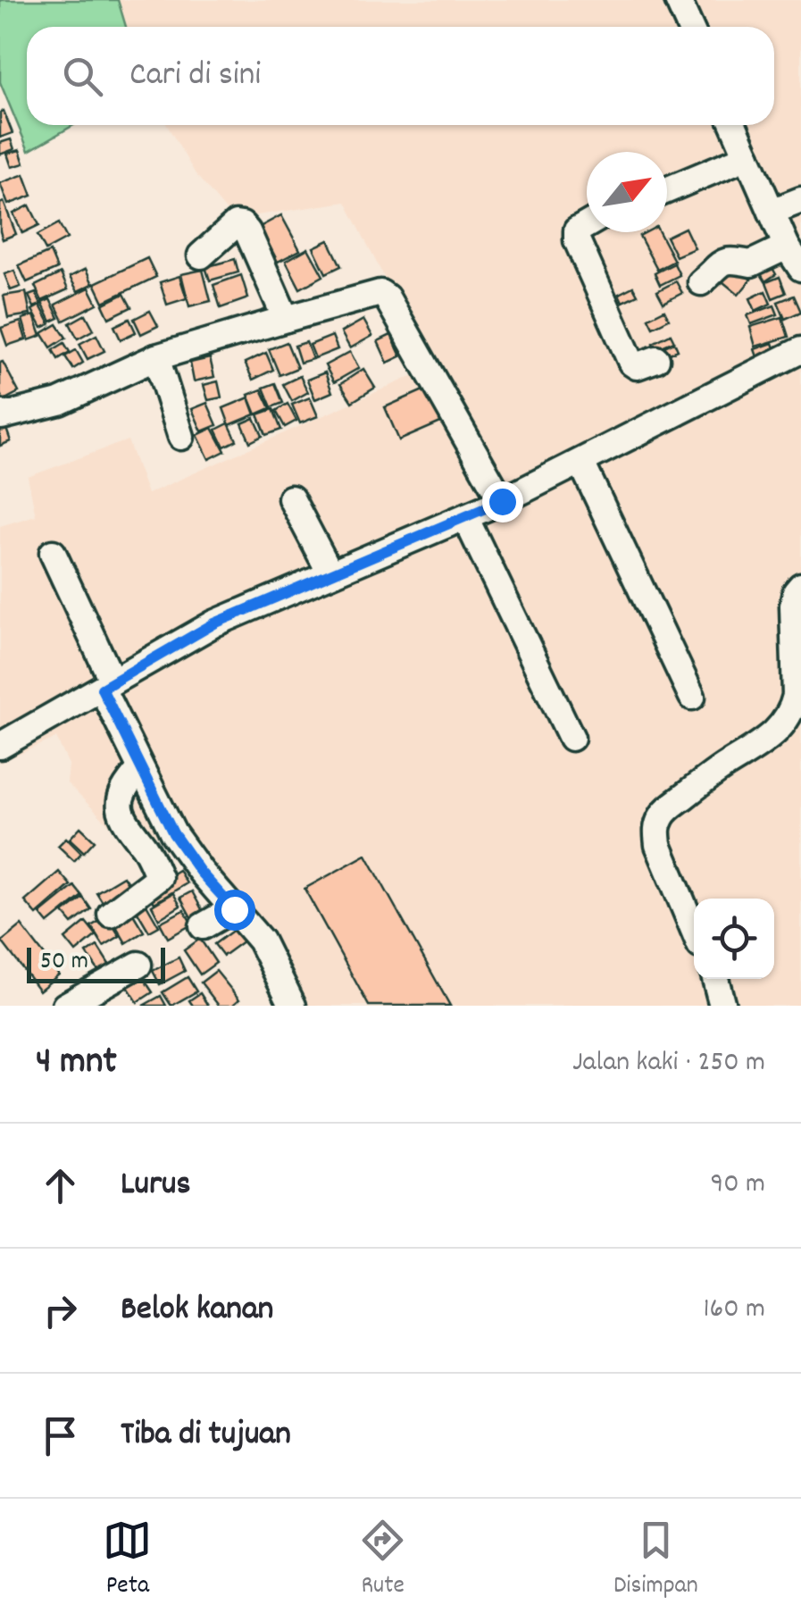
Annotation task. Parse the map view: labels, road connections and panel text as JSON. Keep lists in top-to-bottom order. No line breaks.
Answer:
{"scale_bar":"50 m","north":"top right","page":{"search":"Cari di sini","scale":"50 m","heading":["4 mnt","Jalan kaki · 250 m"],"list":[["Lurus","90 m"],["Belok kanan","160 m"],"Tiba di tujuan"],"nav":["Peta","Rute","Disimpan"]}}
